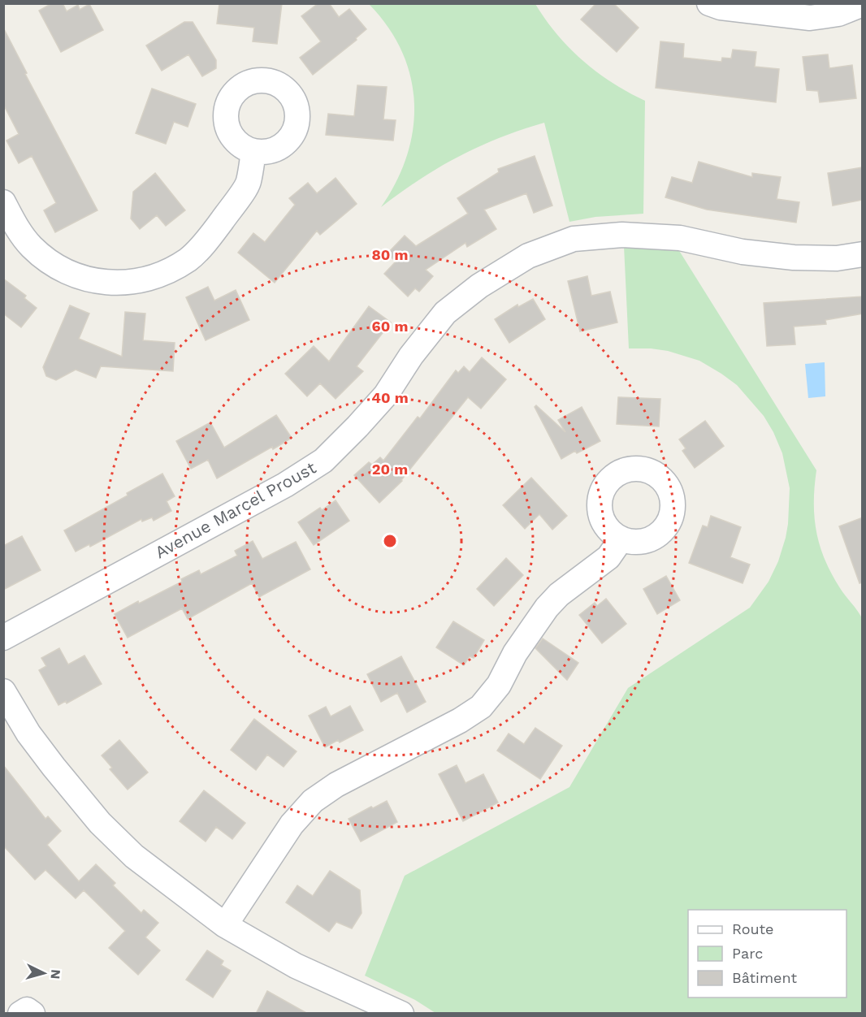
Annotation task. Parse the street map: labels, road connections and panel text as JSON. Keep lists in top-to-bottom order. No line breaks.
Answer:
{"streets":{"street":["Avenue Marcel Proust"]},"legend":["Route","Parc","Bâtiment"],"north":"right","rings":["80 m","60 m","40 m","20 m"]}
